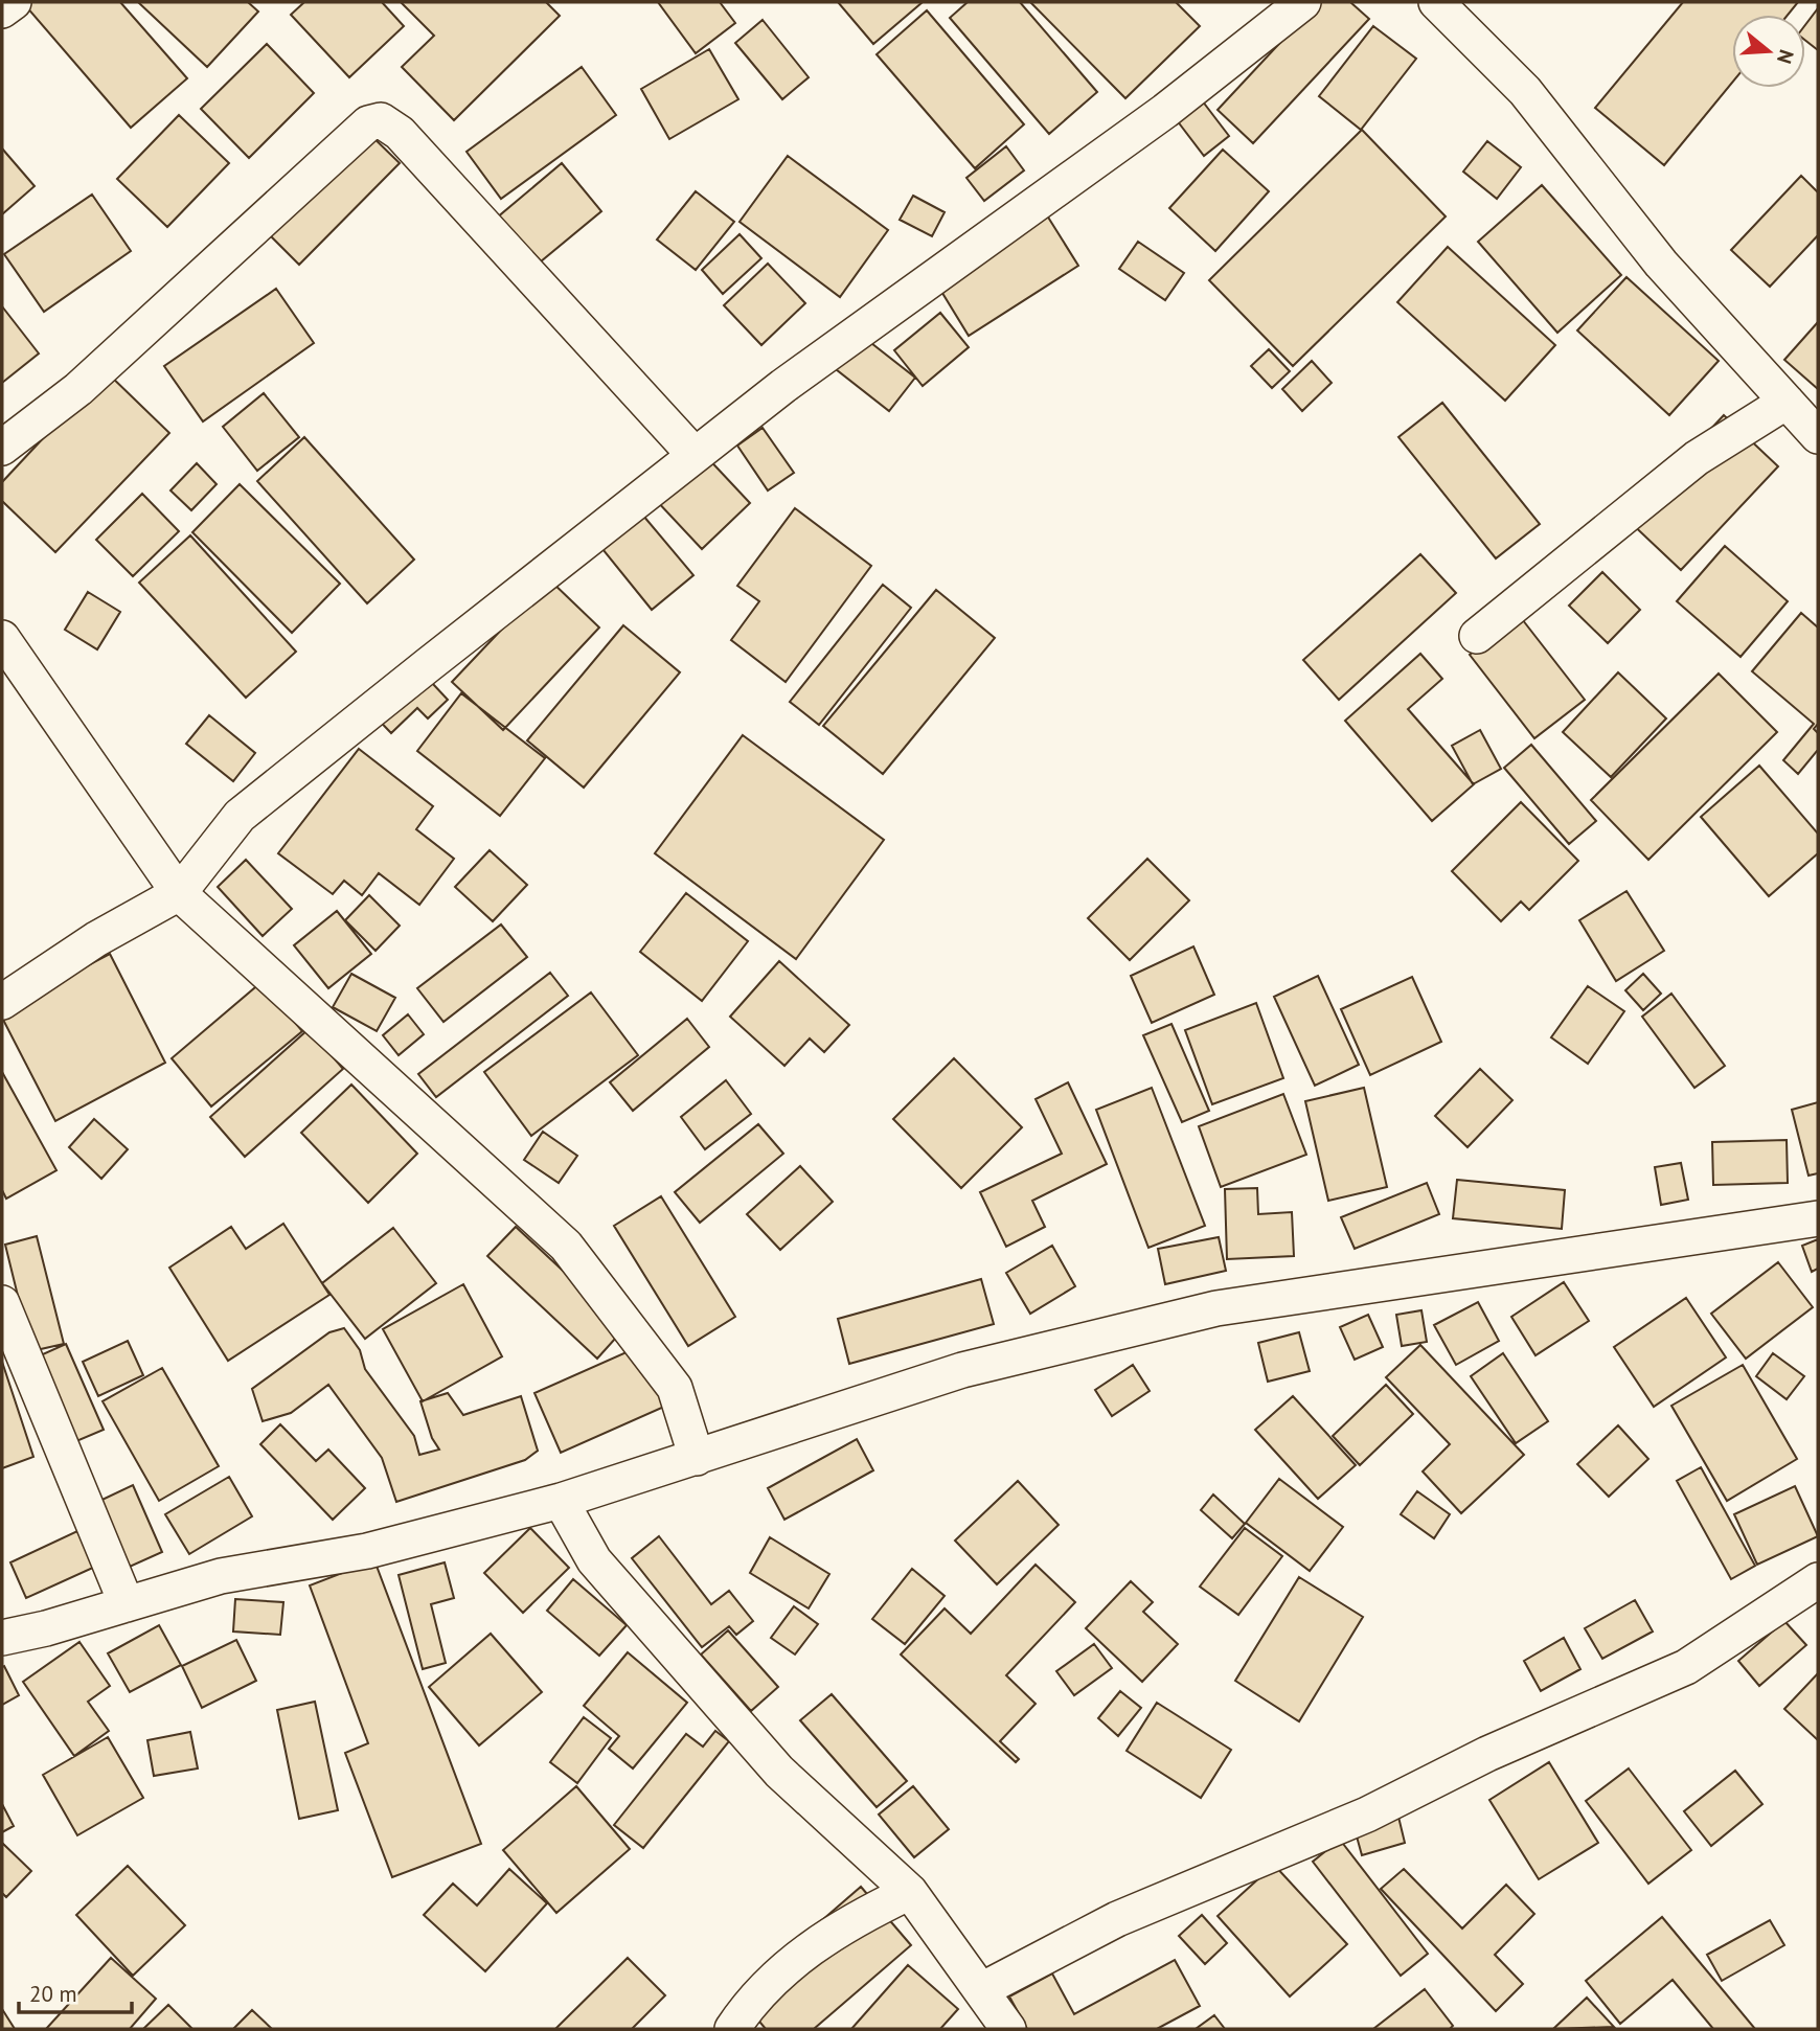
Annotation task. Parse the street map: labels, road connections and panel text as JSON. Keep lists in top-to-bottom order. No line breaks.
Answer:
{"scale_bar":"20 m","north":"right"}
